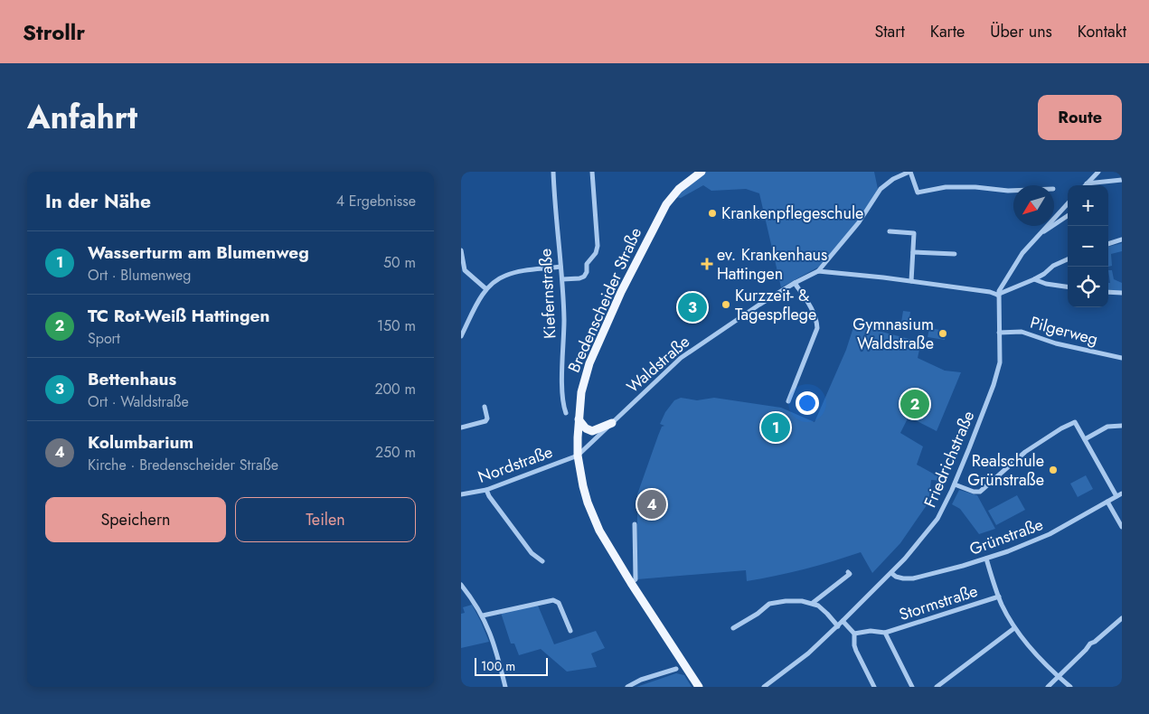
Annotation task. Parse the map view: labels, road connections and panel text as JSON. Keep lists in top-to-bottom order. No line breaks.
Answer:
{"streets":{"main road":["Bredenscheider Straße"],"street":["Kiefernstraße","Pilgerweg","Waldstraße","Friedrichstraße","Nordstraße","Grünstraße","Stormstraße"]},"crossings":[["Bredenscheider Straße","Waldstraße"],["Bredenscheider Straße","Nordstraße"],["Pilgerweg","Friedrichstraße"],["Waldstraße","Nordstraße"],["Friedrichstraße","Grünstraße"]],"places":{"other":["Krankenpflegeschule","Kurzzeit- & Tagespflege","Gymnasium Waldstraße","Realschule Grünstraße"],"health":["ev. Krankenhaus Hattingen"]},"scale_bar":"100 m","north":"bottom left","page":{"header":"Strollr","nav":["Start","Karte","Über uns","Kontakt"],"title":"Anfahrt","buttons":["Route",["Speichern","Teilen"]],"heading":["In der Nähe","4 Ergebnisse"],"map_buttons":["+","−"],"list":[{"mark":"1","name":"Wasserturm am Blumenweg","note":"Ort · Blumenweg","value":"50 m"},{"mark":"2","name":"TC Rot-Weiß Hattingen","note":"Sport","value":"150 m"},{"mark":"3","name":"Bettenhaus","note":"Ort · Waldstraße","value":"200 m"},{"mark":"4","name":"Kolumbarium","note":"Kirche · Bredenscheider Straße","value":"250 m"}],"pins":["3","2","1","4"],"scale":"100 m"}}
